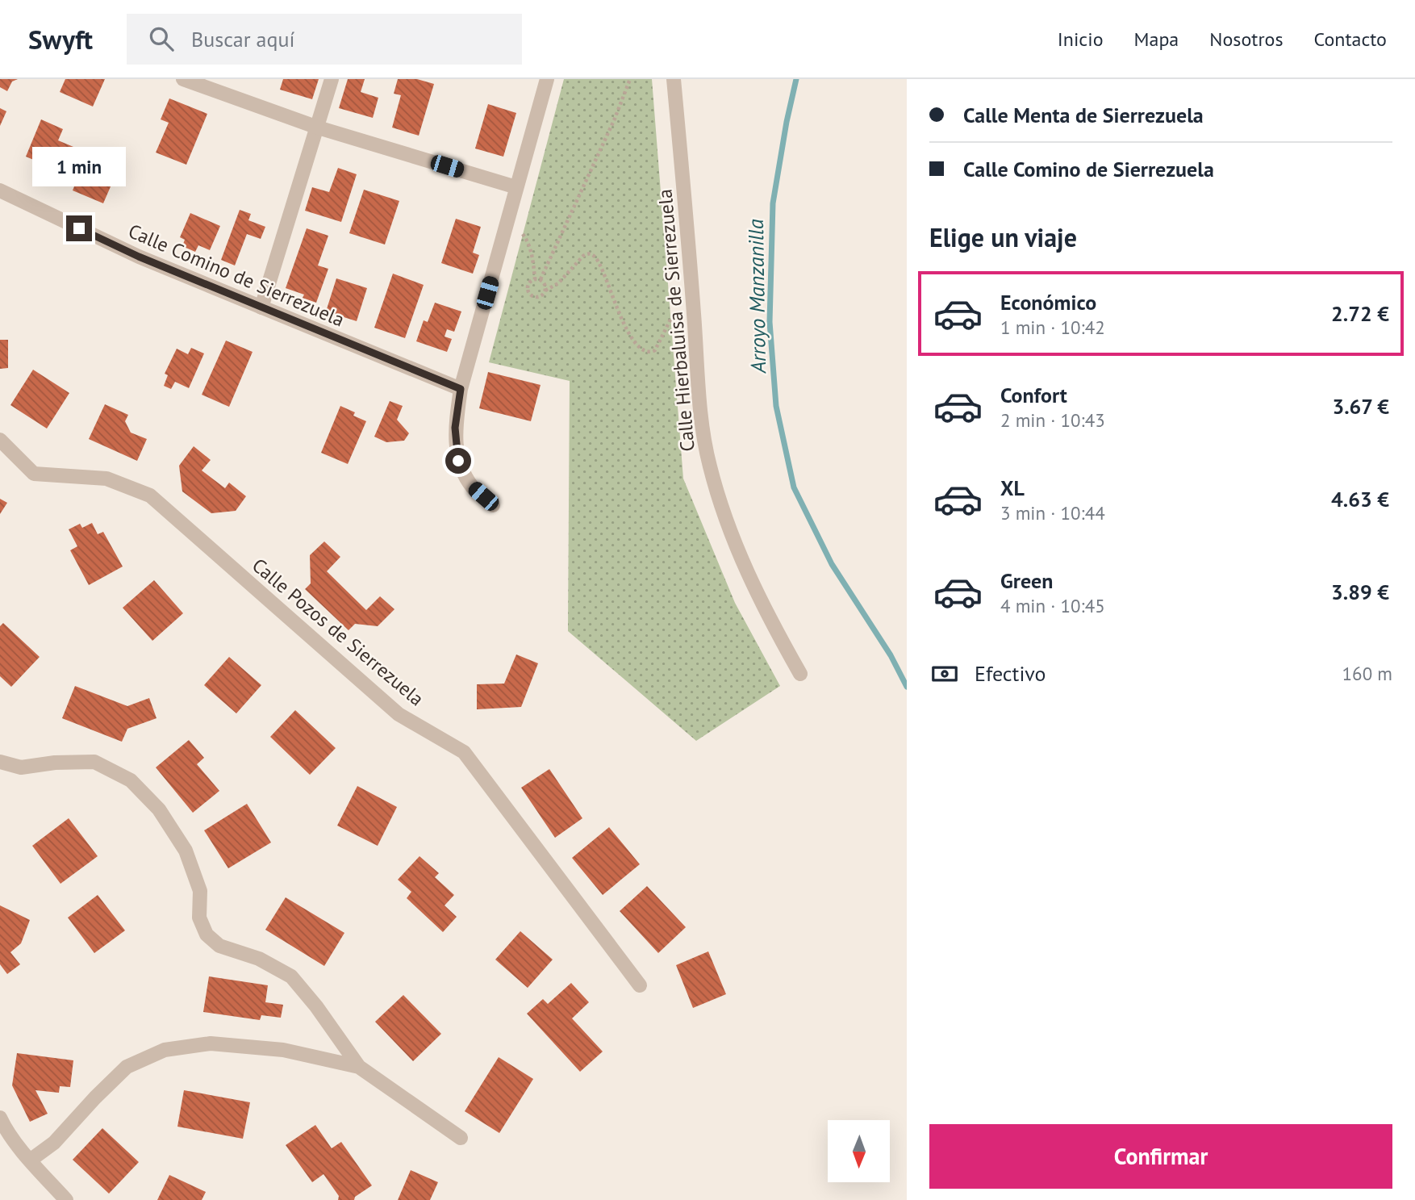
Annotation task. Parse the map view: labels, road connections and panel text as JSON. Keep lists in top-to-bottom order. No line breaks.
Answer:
{"streets":{"street":["Calle Comino de Sierrezuela","Calle Hierbaluisa de Sierrezuela","Calle Pozos de Sierrezuela"]},"water":["Arroyo Manzanilla"],"north":"bottom","page":{"header":"Swyft","search":"Buscar aquí","nav":["Inicio","Mapa","Nosotros","Contacto"],"banner":["Calle Menta de Sierrezuela","Calle Comino de Sierrezuela"],"bubble":"1 min","heading":"Elige un viaje","list":[{"name":"Económico","note":"1 min · 10:42","value":"2.72 €"},{"name":"Confort","note":"2 min · 10:43","value":"3.67 €"},{"name":"XL","note":"3 min · 10:44","value":"4.63 €"},{"name":"Green","note":"4 min · 10:45","value":"3.89 €"}],"pay":["Efectivo","160 m"],"buttons":"Confirmar"}}
